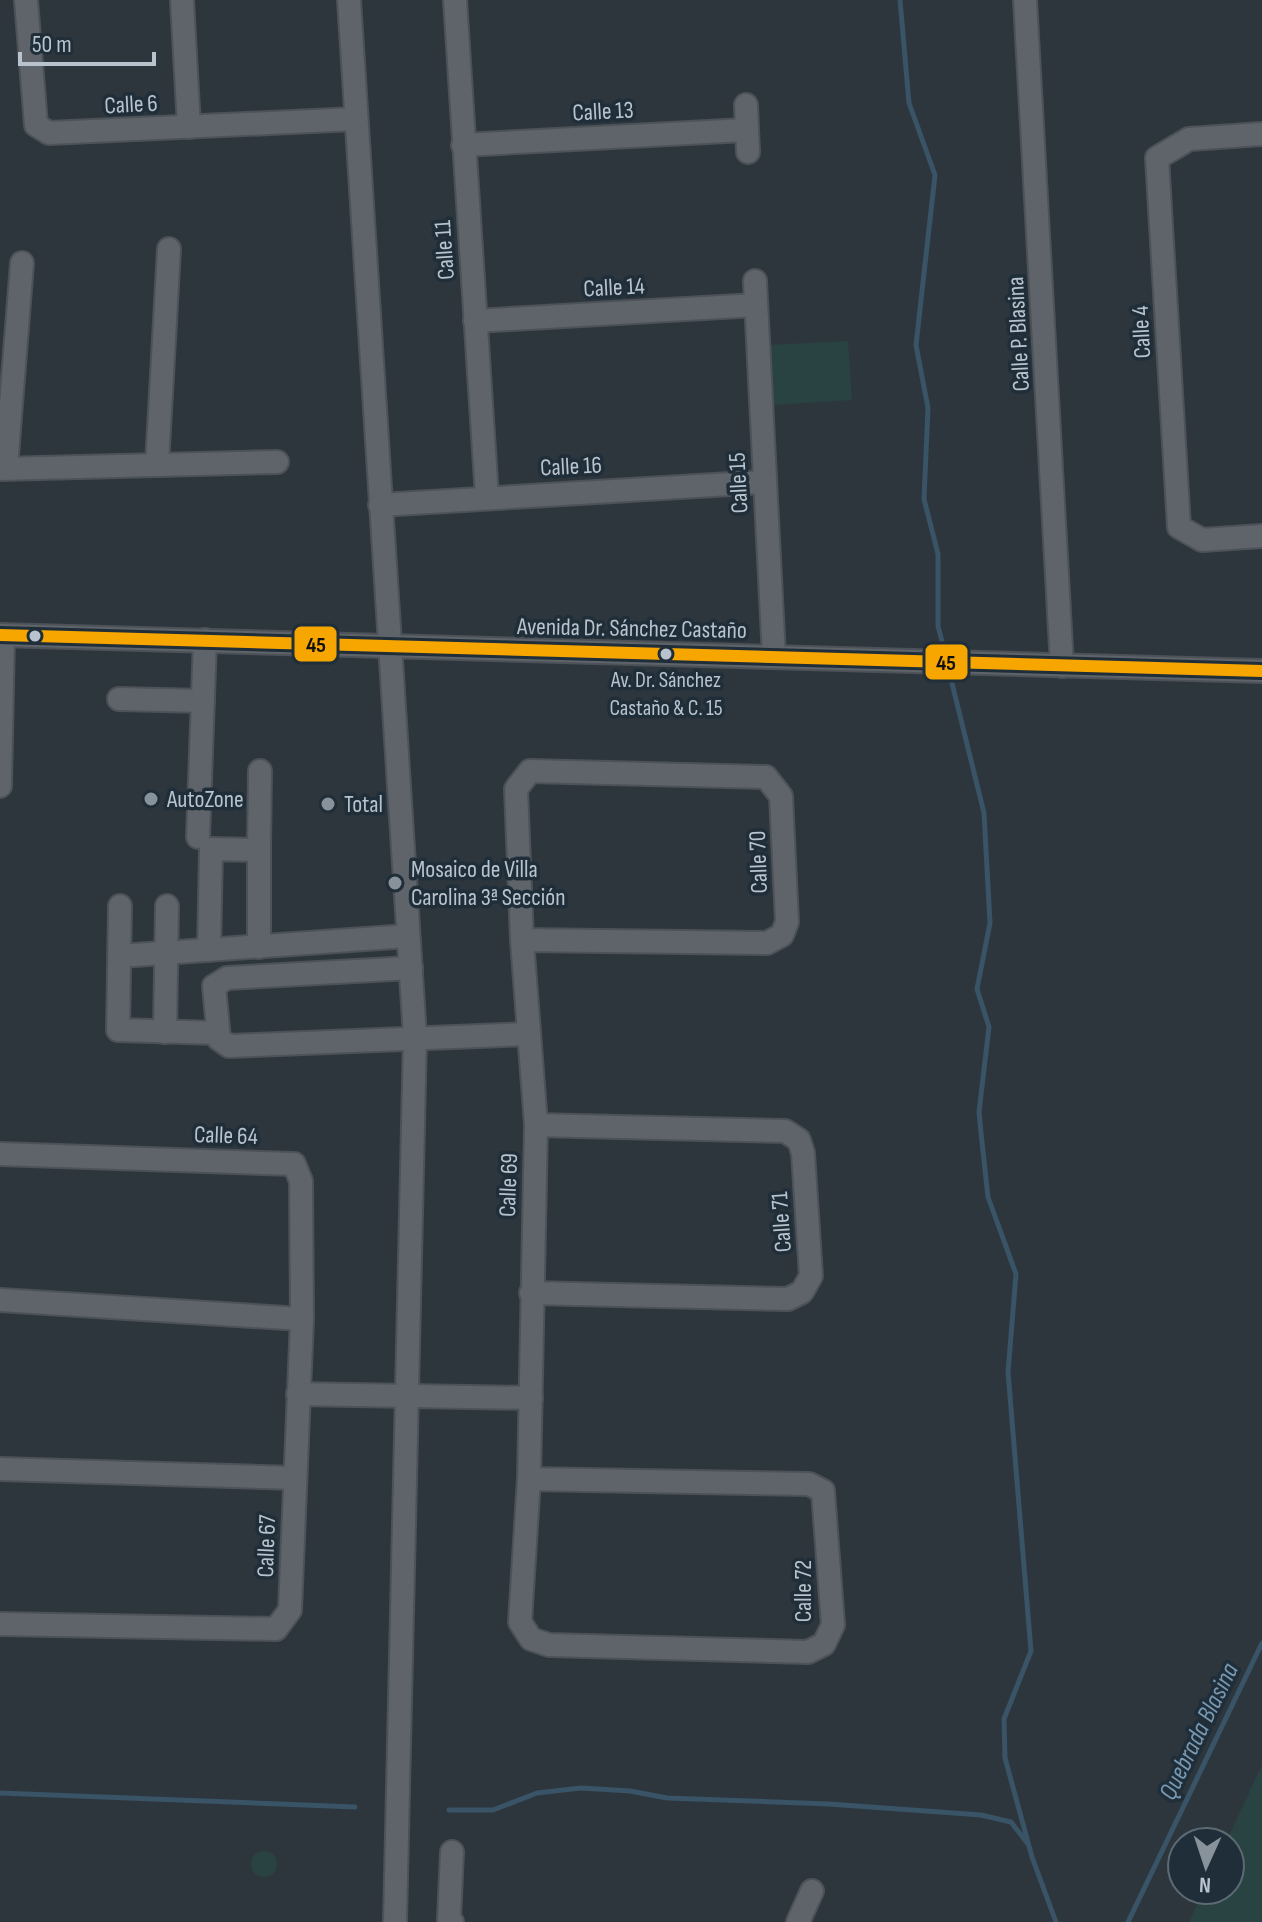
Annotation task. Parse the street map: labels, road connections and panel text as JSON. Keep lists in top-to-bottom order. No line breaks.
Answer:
{"streets":{"street":["Calle 6","Calle 13","Calle 11","Calle 14","Calle 4","Calle P. Blasina","Calle 16","Calle 15","Avenida Dr. Sánchez Castaño","Calle 70","Calle 64","Calle 69","Calle 71","Calle 67","Calle 72"]},"crossings":[["Calle 13","Calle 11"],["Calle 11","Calle 14"],["Calle 11","Calle 16"],["Calle 14","Calle 15"],["Calle P. Blasina","Avenida Dr. Sánchez Castaño"],["Calle 16","Calle 15"],["Calle 15","Avenida Dr. Sánchez Castaño"],["Calle 70","Calle 69"],["Calle 64","Calle 67"],["Calle 69","Calle 71"],["Calle 69","Calle 72"]],"water":["Quebrada Blasina"],"places":["Av. Dr. Sánchez Castaño & C. 15","AutoZone","Total","Mosaico de Villa Carolina 3ª Sección"],"lines":["transit line 45"],"scale_bar":"50 m","north":"bottom"}
